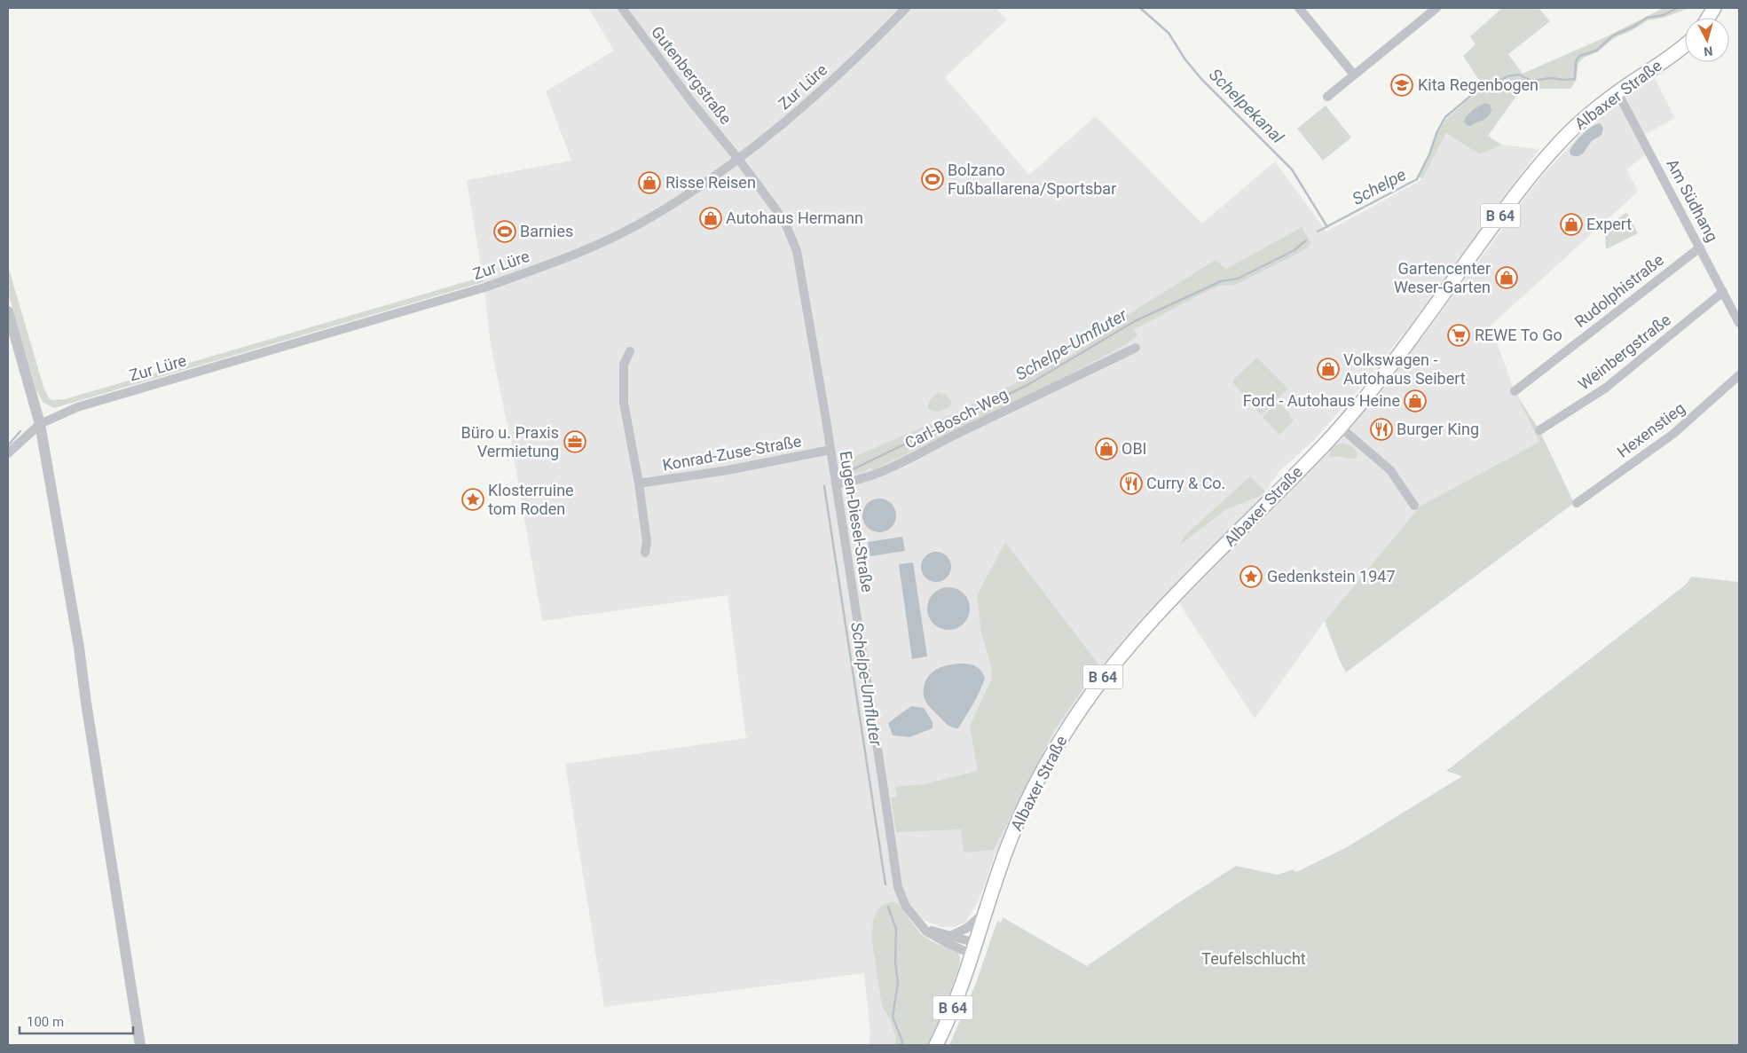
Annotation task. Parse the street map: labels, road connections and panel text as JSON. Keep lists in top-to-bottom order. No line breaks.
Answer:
{"streets":{"main road":["Albaxer Straße","B 64"],"street":["Gutenbergstraße","Zur Lüre","Am Südhang","Rudolphistraße","Weinbergstraße","Carl-Bosch-Weg","Hexenstieg","Konrad-Zuse-Straße","Eugen-Diesel-Straße"]},"crossings":[["Gutenbergstraße","Zur Lüre"],["Gutenbergstraße","Eugen-Diesel-Straße"],["Zur Lüre","Eugen-Diesel-Straße"],["Albaxer Straße","Am Südhang"],["Albaxer Straße","Eugen-Diesel-Straße"],["Am Südhang","Rudolphistraße"],["Am Südhang","Weinbergstraße"],["Carl-Bosch-Weg","Eugen-Diesel-Straße"],["Konrad-Zuse-Straße","Eugen-Diesel-Straße"]],"water":["Schelpekanal","Schelpe","Schelpe-Umfluter"],"parks":["Teufelschlucht"],"places":{"school or university":["Kita Regenbogen"],"sports":["Bolzano Fußballarena/Sportsbar","Barnies"],"shop":["Risse Reisen","Autohaus Hermann","Expert","Gartencenter Weser-Garten","Volkswagen - Autohaus Seibert","Ford - Autohaus Heine","OBI"],"supermarket":["REWE To Go"],"restaurant":["Burger King","Curry & Co."],"office":["Büro u. Praxis Vermietung"],"place":["Klosterruine tom Roden","Gedenkstein 1947"]},"scale_bar":"100 m","north":"bottom"}
